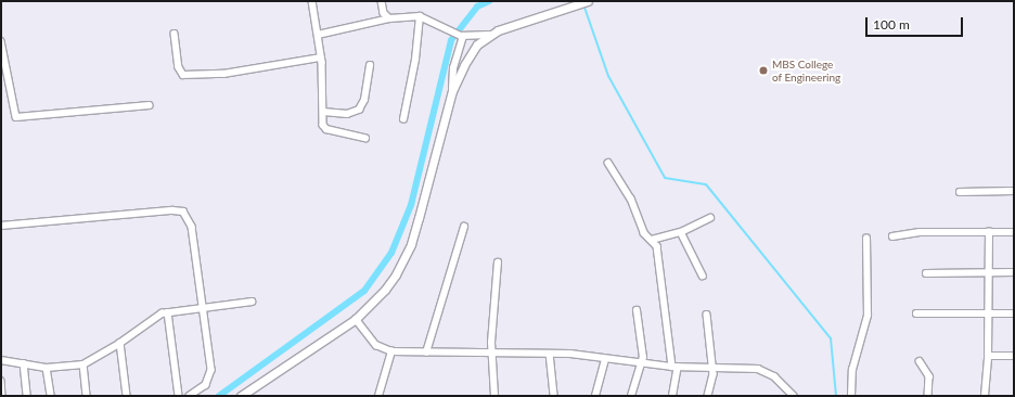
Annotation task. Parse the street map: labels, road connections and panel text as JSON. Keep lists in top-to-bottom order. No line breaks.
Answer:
{"places":["MBS College of Engineering"],"scale_bar":"100 m"}
